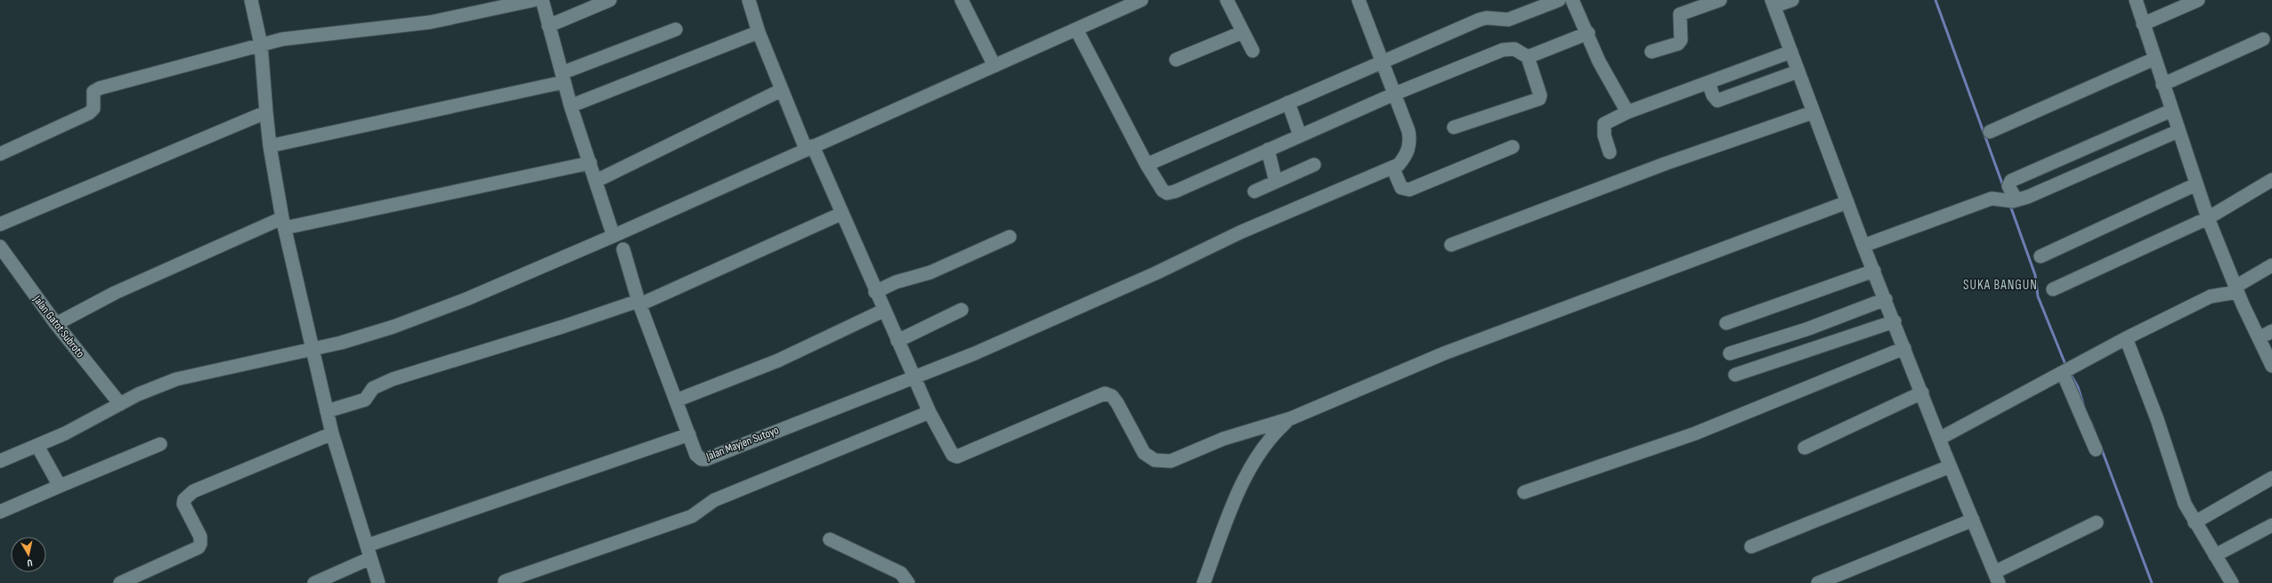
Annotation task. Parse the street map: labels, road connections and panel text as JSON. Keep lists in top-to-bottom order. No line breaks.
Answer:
{"streets":{"street":["Jalan Gatot Subroto","Jalan Mayjen Sutoyo"]},"districts":["SUKA BANGUN"],"north":"bottom"}
